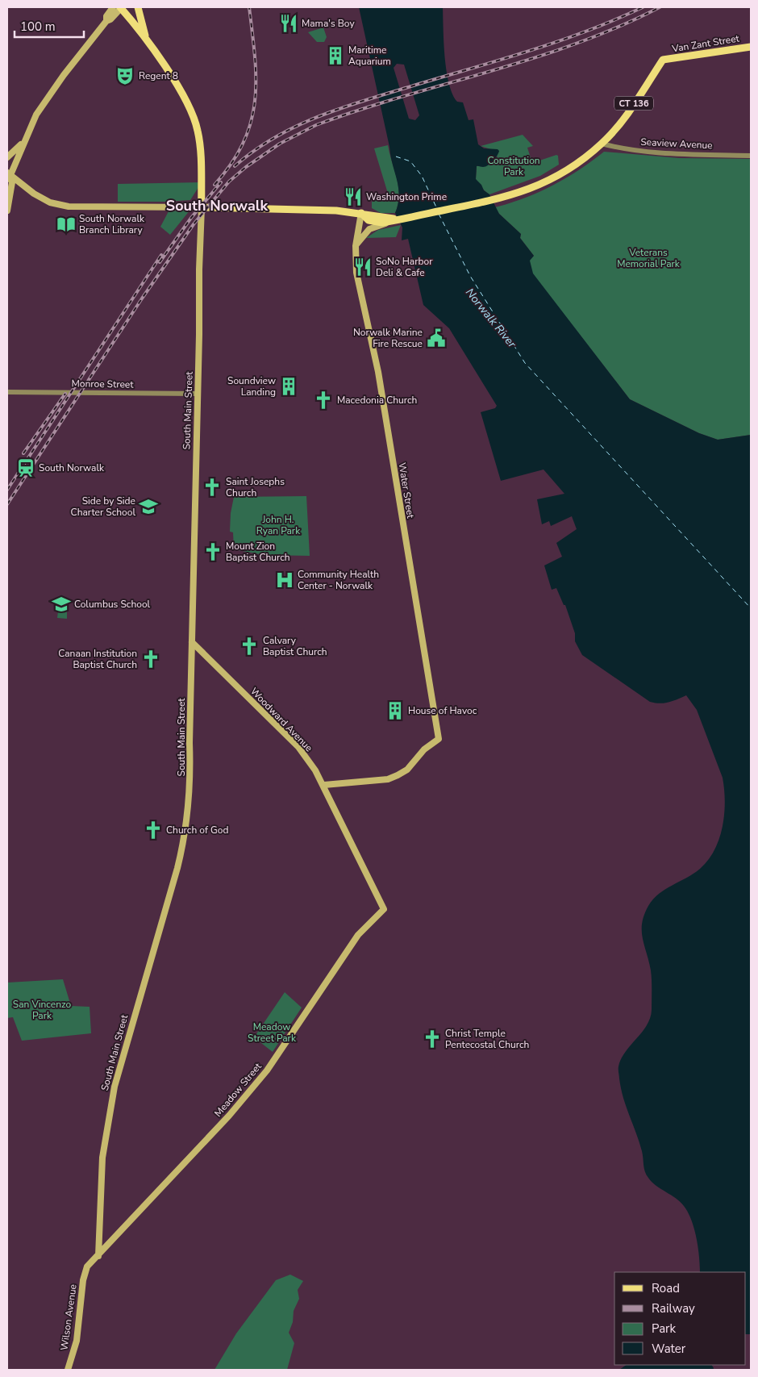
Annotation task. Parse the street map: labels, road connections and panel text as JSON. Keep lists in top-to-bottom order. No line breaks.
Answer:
{"streets":{"main road":["Van Zant Street","CT 136","South Main Street","Water Street","Woodward Avenue","Meadow Street","Wilson Avenue"],"street":["Seaview Avenue","Monroe Street"]},"crossings":[["Van Zant Street","CT 136"],["Van Zant Street","Seaview Avenue"],["CT 136","Seaview Avenue"],["CT 136","Water Street"],["Monroe Street","South Main Street"],["South Main Street","Woodward Avenue"],["South Main Street","Meadow Street"],["Water Street","Woodward Avenue"],["Woodward Avenue","Meadow Street"],["Meadow Street","Wilson Avenue"]],"districts":["South Norwalk"],"water":["Norwalk River"],"parks":["Constitution Park","Veterans Memorial Park","John H. Ryan Park","San Vincenzo Park","Meadow Street Park"],"places":{"restaurant":["Mama's Boy","Washington Prime","SoNo Harbor Deli & Cafe"],"building":["Maritime Aquarium","Soundview Landing","House of Havoc"],"theatre":["Regent 8"],"library":["South Norwalk Branch Library"],"public building":["Norwalk Marine Fire Rescue"],"church":["Macedonia Church","Saint Josephs Church","Mount Zion Baptist Church","Calvary Baptist Church","Canaan Institution Baptist Church","Church of God","Christ Temple Pentecostal Church"],"station":["South Norwalk"],"school or university":["Side by Side Charter School","Columbus School"],"hospital":["Community Health Center - Norwalk"]},"legend":["Road","Railway","Park","Water"],"scale_bar":"100 m"}
